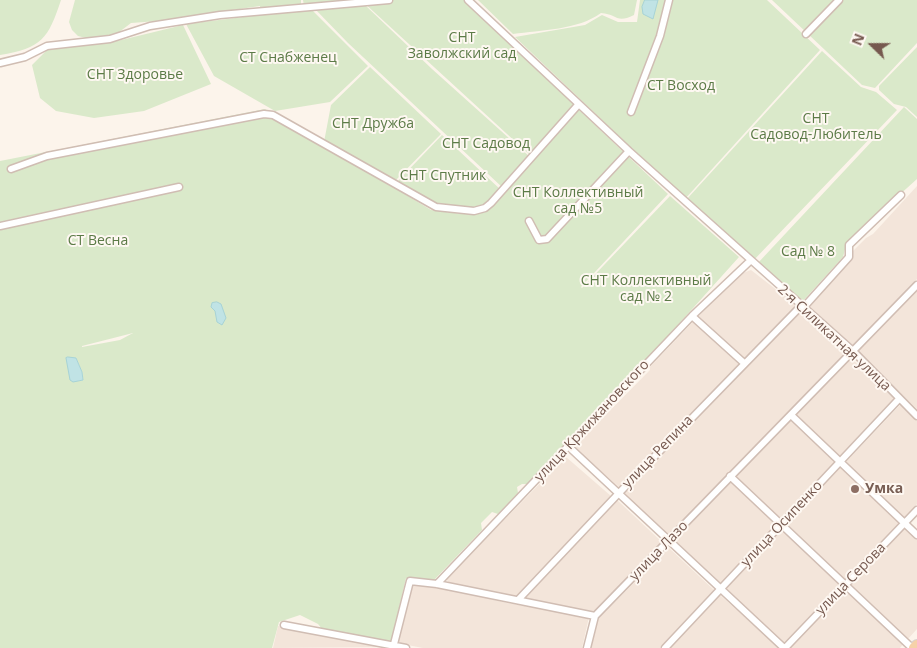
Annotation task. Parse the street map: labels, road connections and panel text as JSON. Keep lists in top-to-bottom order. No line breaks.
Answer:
{"streets":{"street":["2-я Силикатная улица","улица Кржижановского","улица Репина","улица Осипенко","улица Лазо","улица Серова"]},"crossings":[["2-я Силикатная улица","улица Кржижановского"],["2-я Силикатная улица","улица Репина"],["2-я Силикатная улица","улица Осипенко"],["2-я Силикатная улица","улица Лазо"]],"parks":["СНТ Заволжский сад","СТ Снабженец","СНТ Здоровье","СТ Восход","СНТ Садовод-Любитель","СНТ Дружба","СНТ Садовод","СНТ Спутник","СНТ Коллективный сад №5","СТ Весна","Сад № 8","СНТ Коллективный сад № 2"],"places":["Умка"],"north":"left"}
